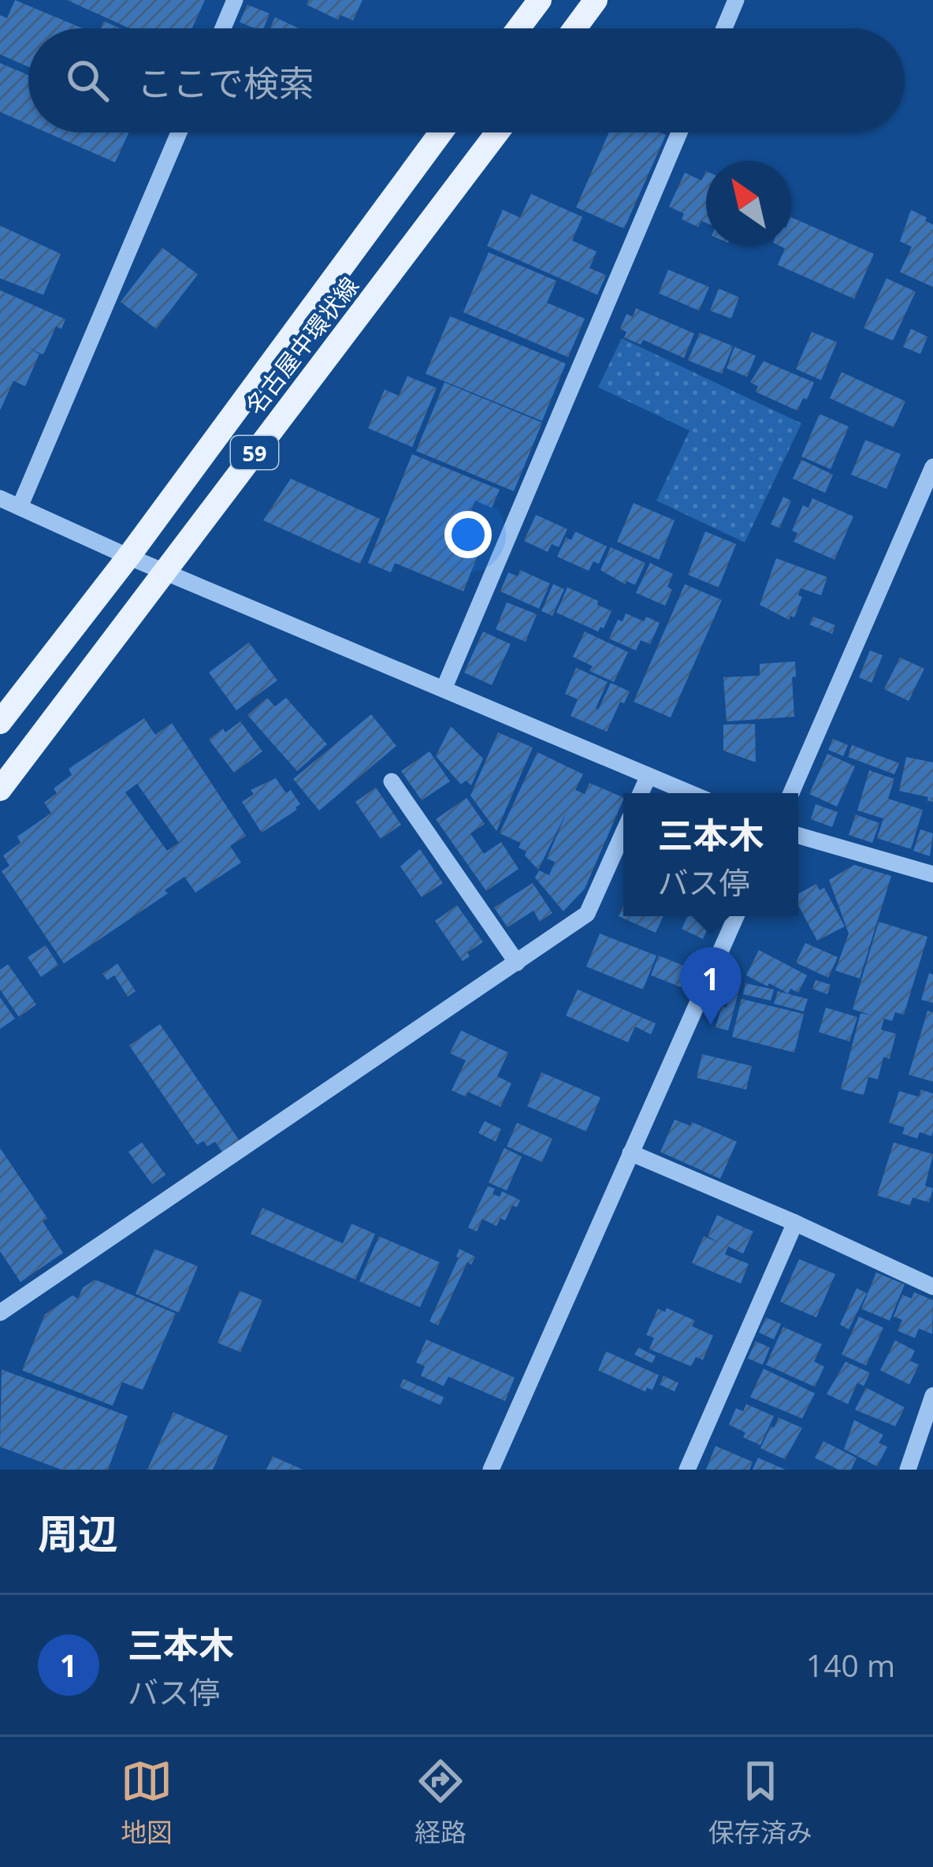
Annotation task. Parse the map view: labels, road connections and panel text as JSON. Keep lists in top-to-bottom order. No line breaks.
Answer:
{"streets":{"main road":["名古屋中環状線","59"]},"north":"top left","page":{"search":"ここで検索","popup":["三本木","バス停"],"pins":"1","heading":"周辺","list":[{"mark":"1","name":"三本木","note":"バス停","value":"140 m"}],"nav":["地図","経路","保存済み"]}}
